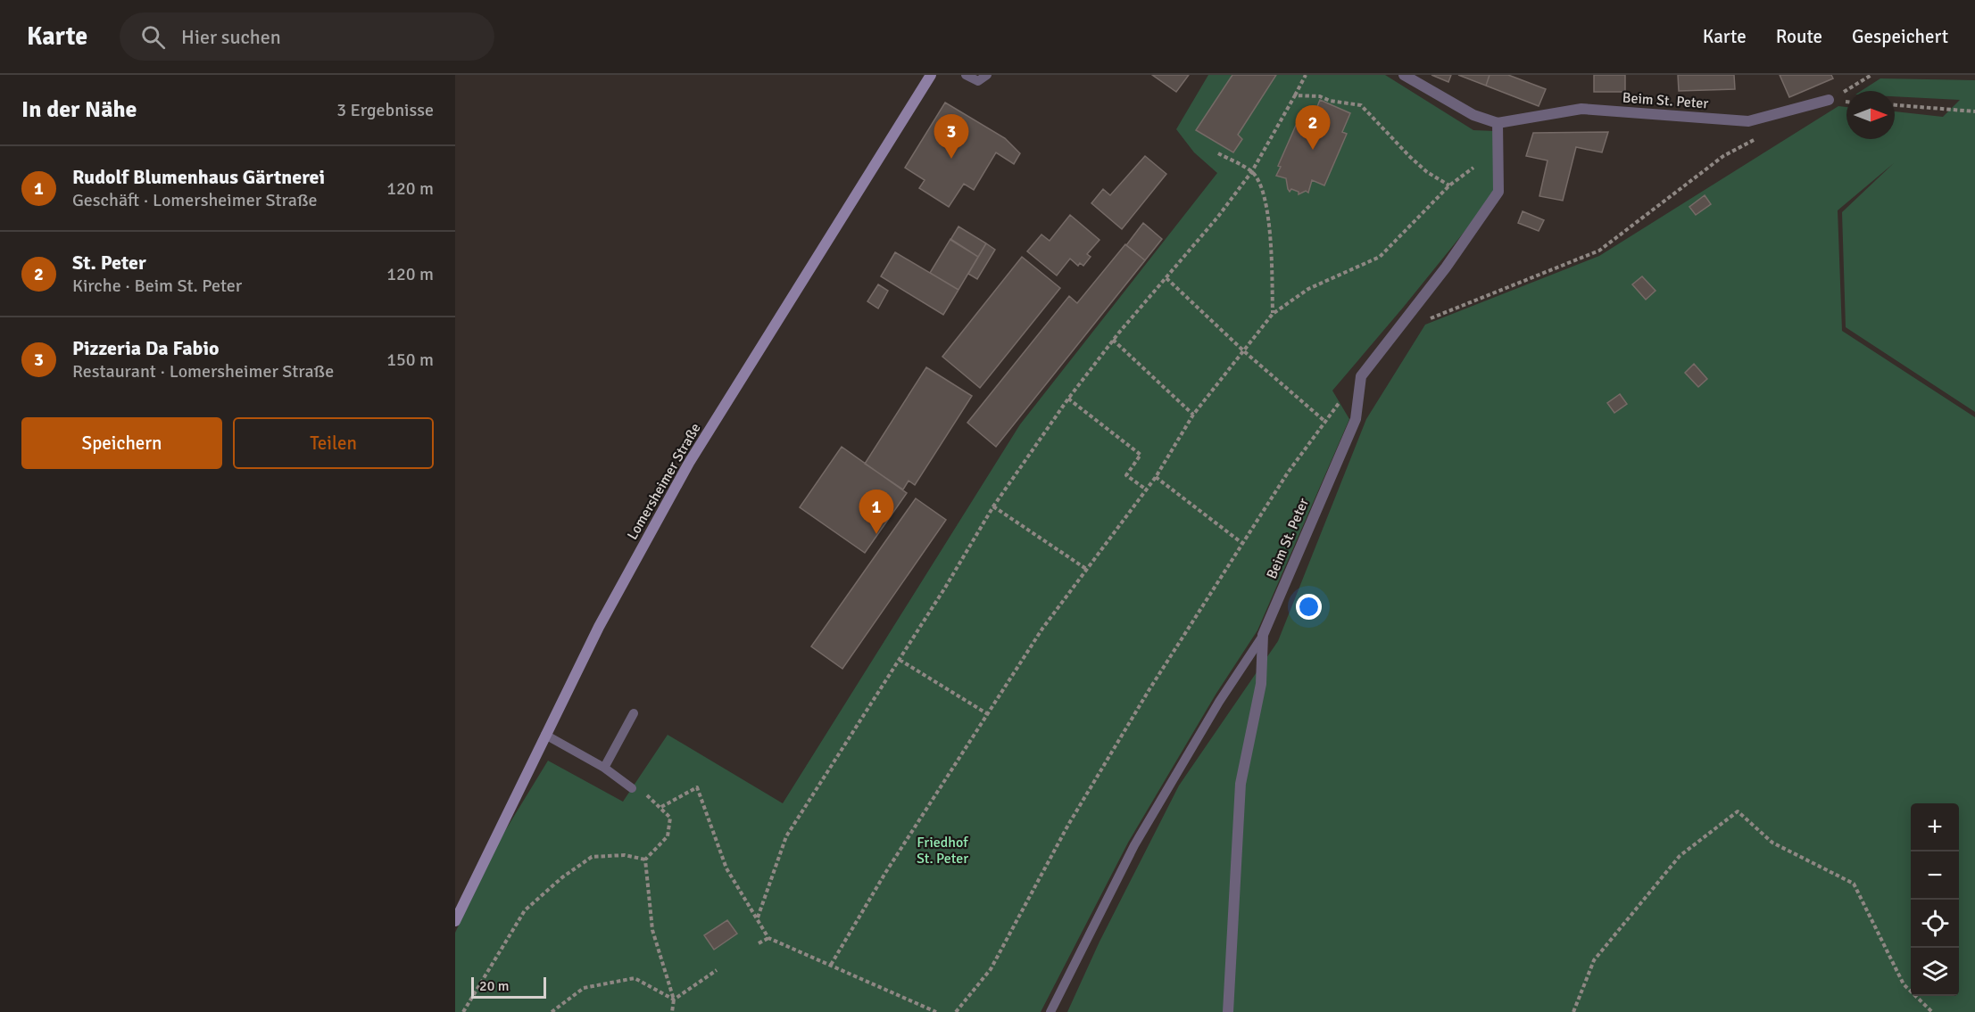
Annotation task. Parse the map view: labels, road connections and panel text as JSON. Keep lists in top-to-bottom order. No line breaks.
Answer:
{"streets":{"street":["Beim St. Peter","Lomersheimer Straße"]},"parks":["Friedhof St. Peter"],"scale_bar":"20 m","north":"right","page":{"header":"Karte","search":"Hier suchen","nav":["Karte","Route","Gespeichert"],"heading":["In der Nähe","3 Ergebnisse"],"pins":["2","3","1"],"list":[{"mark":"1","name":"Rudolf Blumenhaus Gärtnerei","note":"Geschäft · Lomersheimer Straße","value":"120 m"},{"mark":"2","name":"St. Peter","note":"Kirche · Beim St. Peter","value":"120 m"},{"mark":"3","name":"Pizzeria Da Fabio","note":"Restaurant · Lomersheimer Straße","value":"150 m"}],"buttons":["Speichern","Teilen"],"map_buttons":["+","−"],"scale":"20 m"}}
